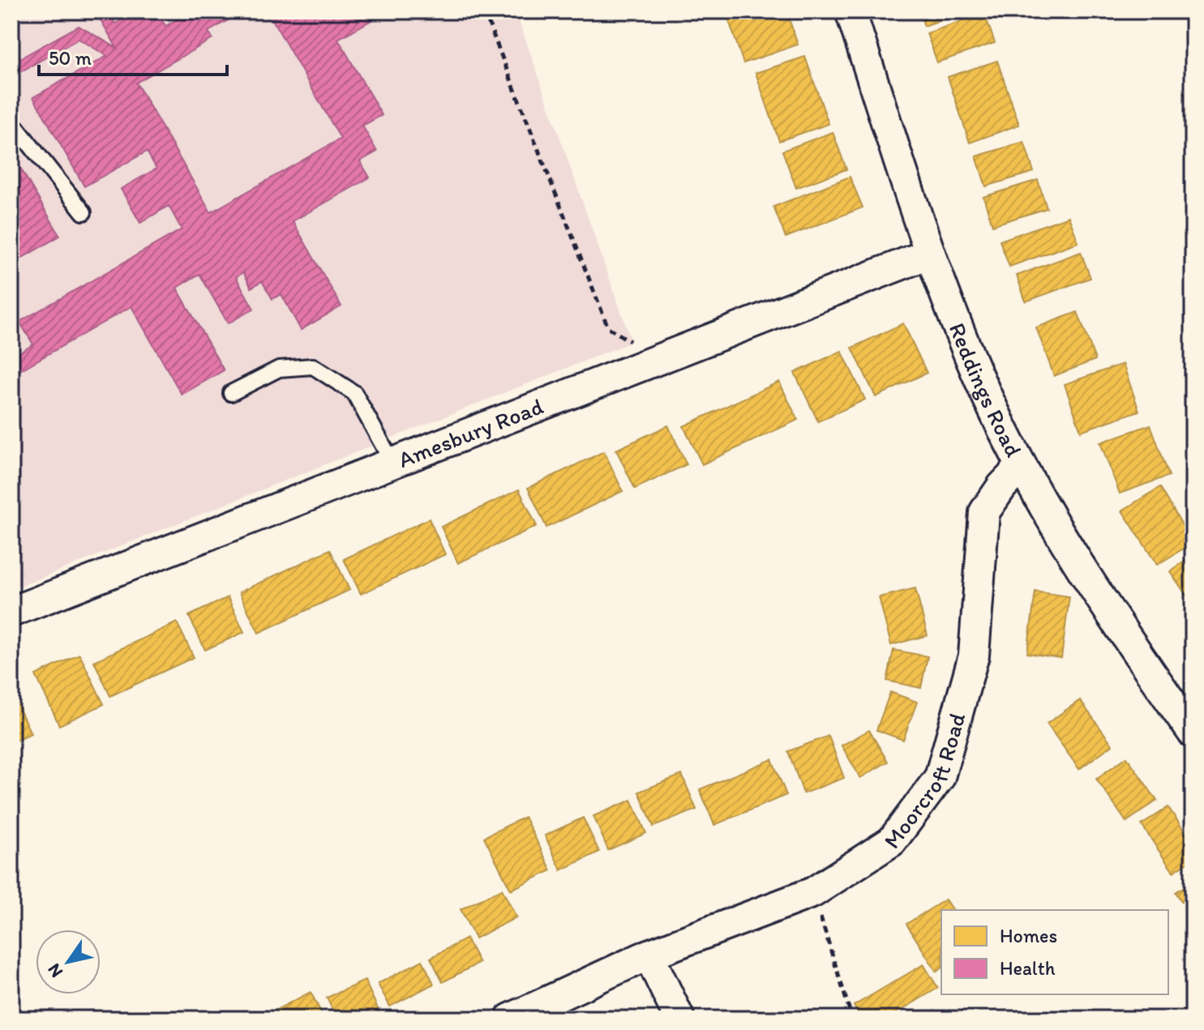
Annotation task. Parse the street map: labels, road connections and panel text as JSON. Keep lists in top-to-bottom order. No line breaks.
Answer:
{"streets":{"street":["Reddings Road","Amesbury Road","Moorcroft Road"]},"crossings":[["Reddings Road","Amesbury Road"],["Reddings Road","Moorcroft Road"]],"legend":["Homes","Health"],"scale_bar":"50 m","north":"bottom left"}
